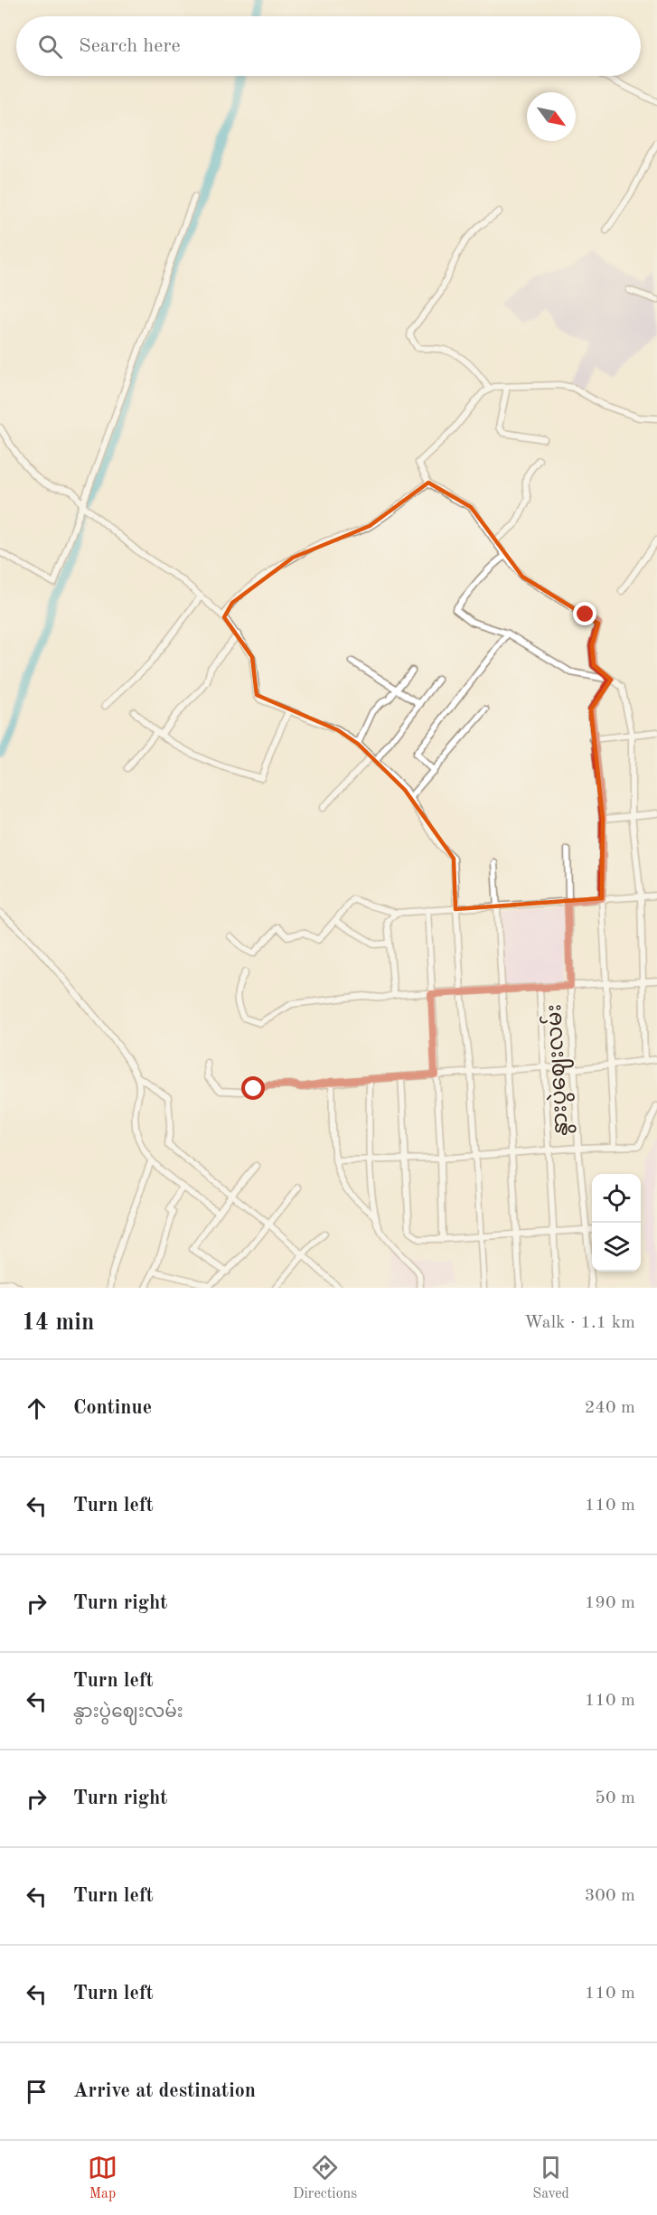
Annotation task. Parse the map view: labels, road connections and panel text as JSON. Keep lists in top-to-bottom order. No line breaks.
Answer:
{"streets":{"street":["နွားပွဲဈေးလမ်း"]},"north":"bottom right","page":{"search":"Search here","heading":["14 min","Walk · 1.1 km"],"list":[["Continue","240 m"],["Turn left","110 m"],["Turn right","190 m"],["Turn left","နွားပွဲဈေးလမ်း","110 m"],["Turn right","50 m"],["Turn left","300 m"],["Turn left","110 m"],"Arrive at destination"],"nav":["Map","Directions","Saved"]}}
